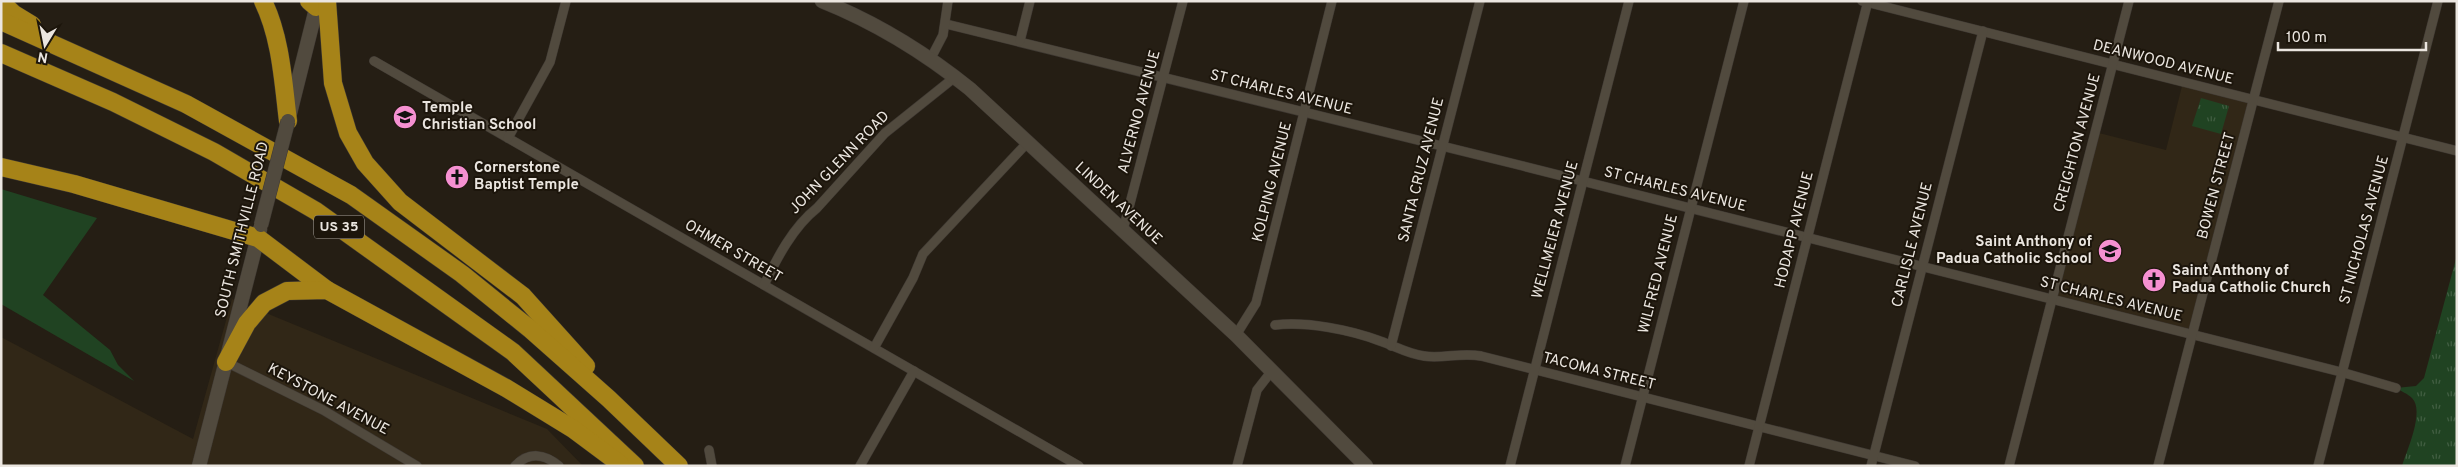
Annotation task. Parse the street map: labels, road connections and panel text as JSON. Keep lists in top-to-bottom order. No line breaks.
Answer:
{"streets":{"highway":["US 35"],"main road":["LINDEN AVENUE","SOUTH SMITHVILLE ROAD"],"street":["DEANWOOD AVENUE","ST CHARLES AVENUE","ALVERNO AVENUE","CREIGHTON AVENUE","JOHN GLENN ROAD","SANTA CRUZ AVENUE","KOLPING AVENUE","BOWEN STREET","WELLMEIER AVENUE","HODAPP AVENUE","ST NICHOLAS AVENUE","CARLISLE AVENUE","OHMER STREET","WILFRED AVENUE","TACOMA STREET","KEYSTONE AVENUE"]},"crossings":[["DEANWOOD AVENUE","CREIGHTON AVENUE"],["DEANWOOD AVENUE","BOWEN STREET"],["DEANWOOD AVENUE","HODAPP AVENUE"],["DEANWOOD AVENUE","ST NICHOLAS AVENUE"],["DEANWOOD AVENUE","CARLISLE AVENUE"],["ST CHARLES AVENUE","ALVERNO AVENUE"],["ST CHARLES AVENUE","CREIGHTON AVENUE"],["ST CHARLES AVENUE","SANTA CRUZ AVENUE"],["ST CHARLES AVENUE","KOLPING AVENUE"],["ST CHARLES AVENUE","BOWEN STREET"],["ST CHARLES AVENUE","WELLMEIER AVENUE"],["ST CHARLES AVENUE","HODAPP AVENUE"],["ST CHARLES AVENUE","ST NICHOLAS AVENUE"],["ST CHARLES AVENUE","CARLISLE AVENUE"],["ST CHARLES AVENUE","WILFRED AVENUE"],["ALVERNO AVENUE","LINDEN AVENUE"],["JOHN GLENN ROAD","LINDEN AVENUE"],["JOHN GLENN ROAD","OHMER STREET"],["SANTA CRUZ AVENUE","TACOMA STREET"],["KOLPING AVENUE","LINDEN AVENUE"],["SOUTH SMITHVILLE ROAD","KEYSTONE AVENUE"],["WELLMEIER AVENUE","TACOMA STREET"],["HODAPP AVENUE","TACOMA STREET"],["CARLISLE AVENUE","TACOMA STREET"],["WILFRED AVENUE","TACOMA STREET"]],"places":{"school or university":["Temple Christian School","Saint Anthony of Padua Catholic School"],"church":["Cornerstone Baptist Temple","Saint Anthony of Padua Catholic Church"]},"scale_bar":"100 m","north":"bottom"}
